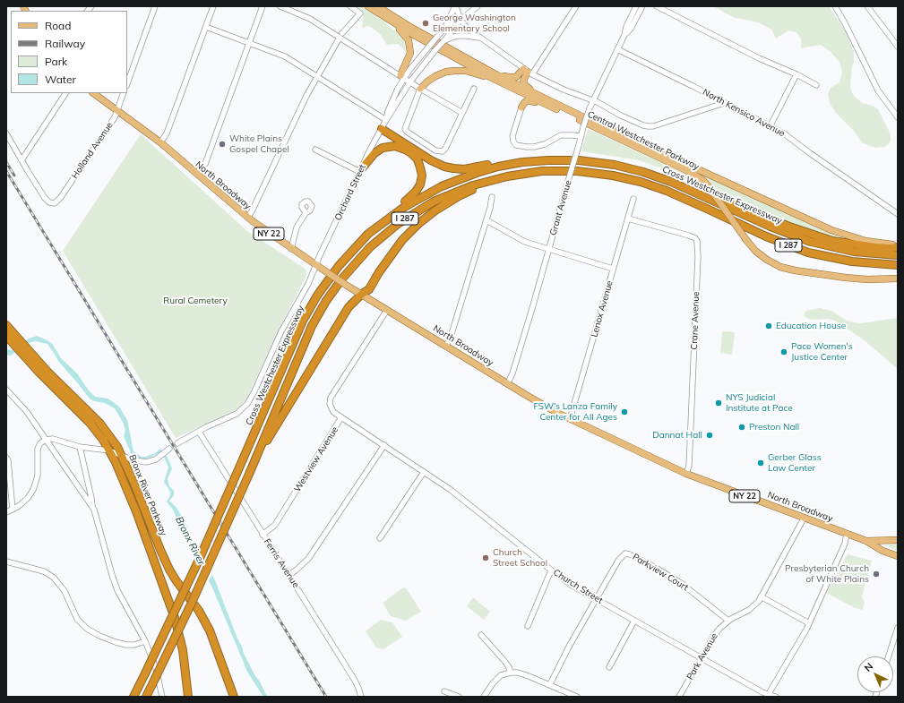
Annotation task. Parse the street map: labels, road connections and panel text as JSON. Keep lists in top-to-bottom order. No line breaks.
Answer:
{"streets":{"highway":["Cross Westchester Expressway","I 287","Bronx River Parkway"],"main road":["Central Westchester Parkway","North Broadway","NY 22"],"street":["North Kensico Avenue","Holland Avenue","Orchard Street","Grant Avenue","Lenox Avenue","Crane Avenue","Westview Avenue","Ferris Avenue","Parkview Court","Church Street","Park Avenue"]},"crossings":[["North Kensico Avenue","Grant Avenue"],["Holland Avenue","North Broadway"],["North Broadway","Orchard Street"],["North Broadway","Grant Avenue"],["North Broadway","Lenox Avenue"],["North Broadway","Crane Avenue"],["North Broadway","Westview Avenue"],["North Broadway","Park Avenue"],["Orchard Street","Ferris Avenue"],["Lenox Avenue","Crane Avenue"],["Westview Avenue","Ferris Avenue"],["Westview Avenue","Church Street"],["Parkview Court","Church Street"],["Parkview Court","Park Avenue"],["Church Street","Park Avenue"]],"water":["Bronx River"],"parks":["Rural Cemetery"],"places":["George Washington Elementary School","White Plains Gospel Chapel","Education House","Pace Women's Justice Center","NYS Judicial Institute at Pace","FSW’s Lanza Family Center for All Ages","Preston Nall","Dannat Hall","Gerber Glass Law Center","Church Street School","Presbyterian Church of White Plains"],"legend":["Road","Railway","Park","Water"],"north":"top left"}
